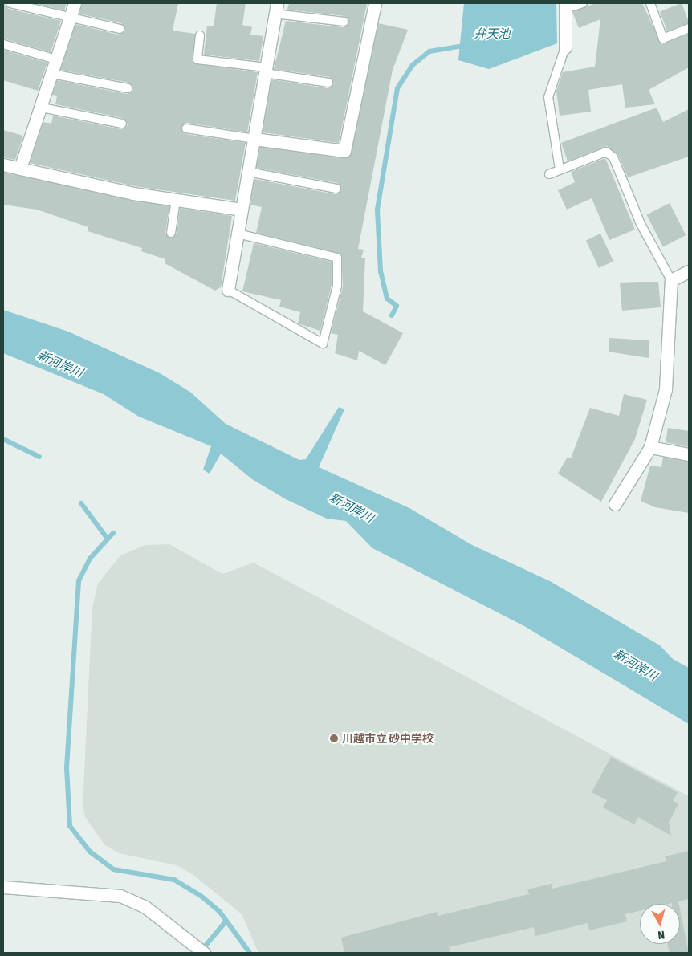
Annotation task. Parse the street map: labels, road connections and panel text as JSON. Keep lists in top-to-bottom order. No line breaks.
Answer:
{"water":["弁天池","新河岸川"],"places":["川越市立 砂中学校"],"north":"bottom"}
